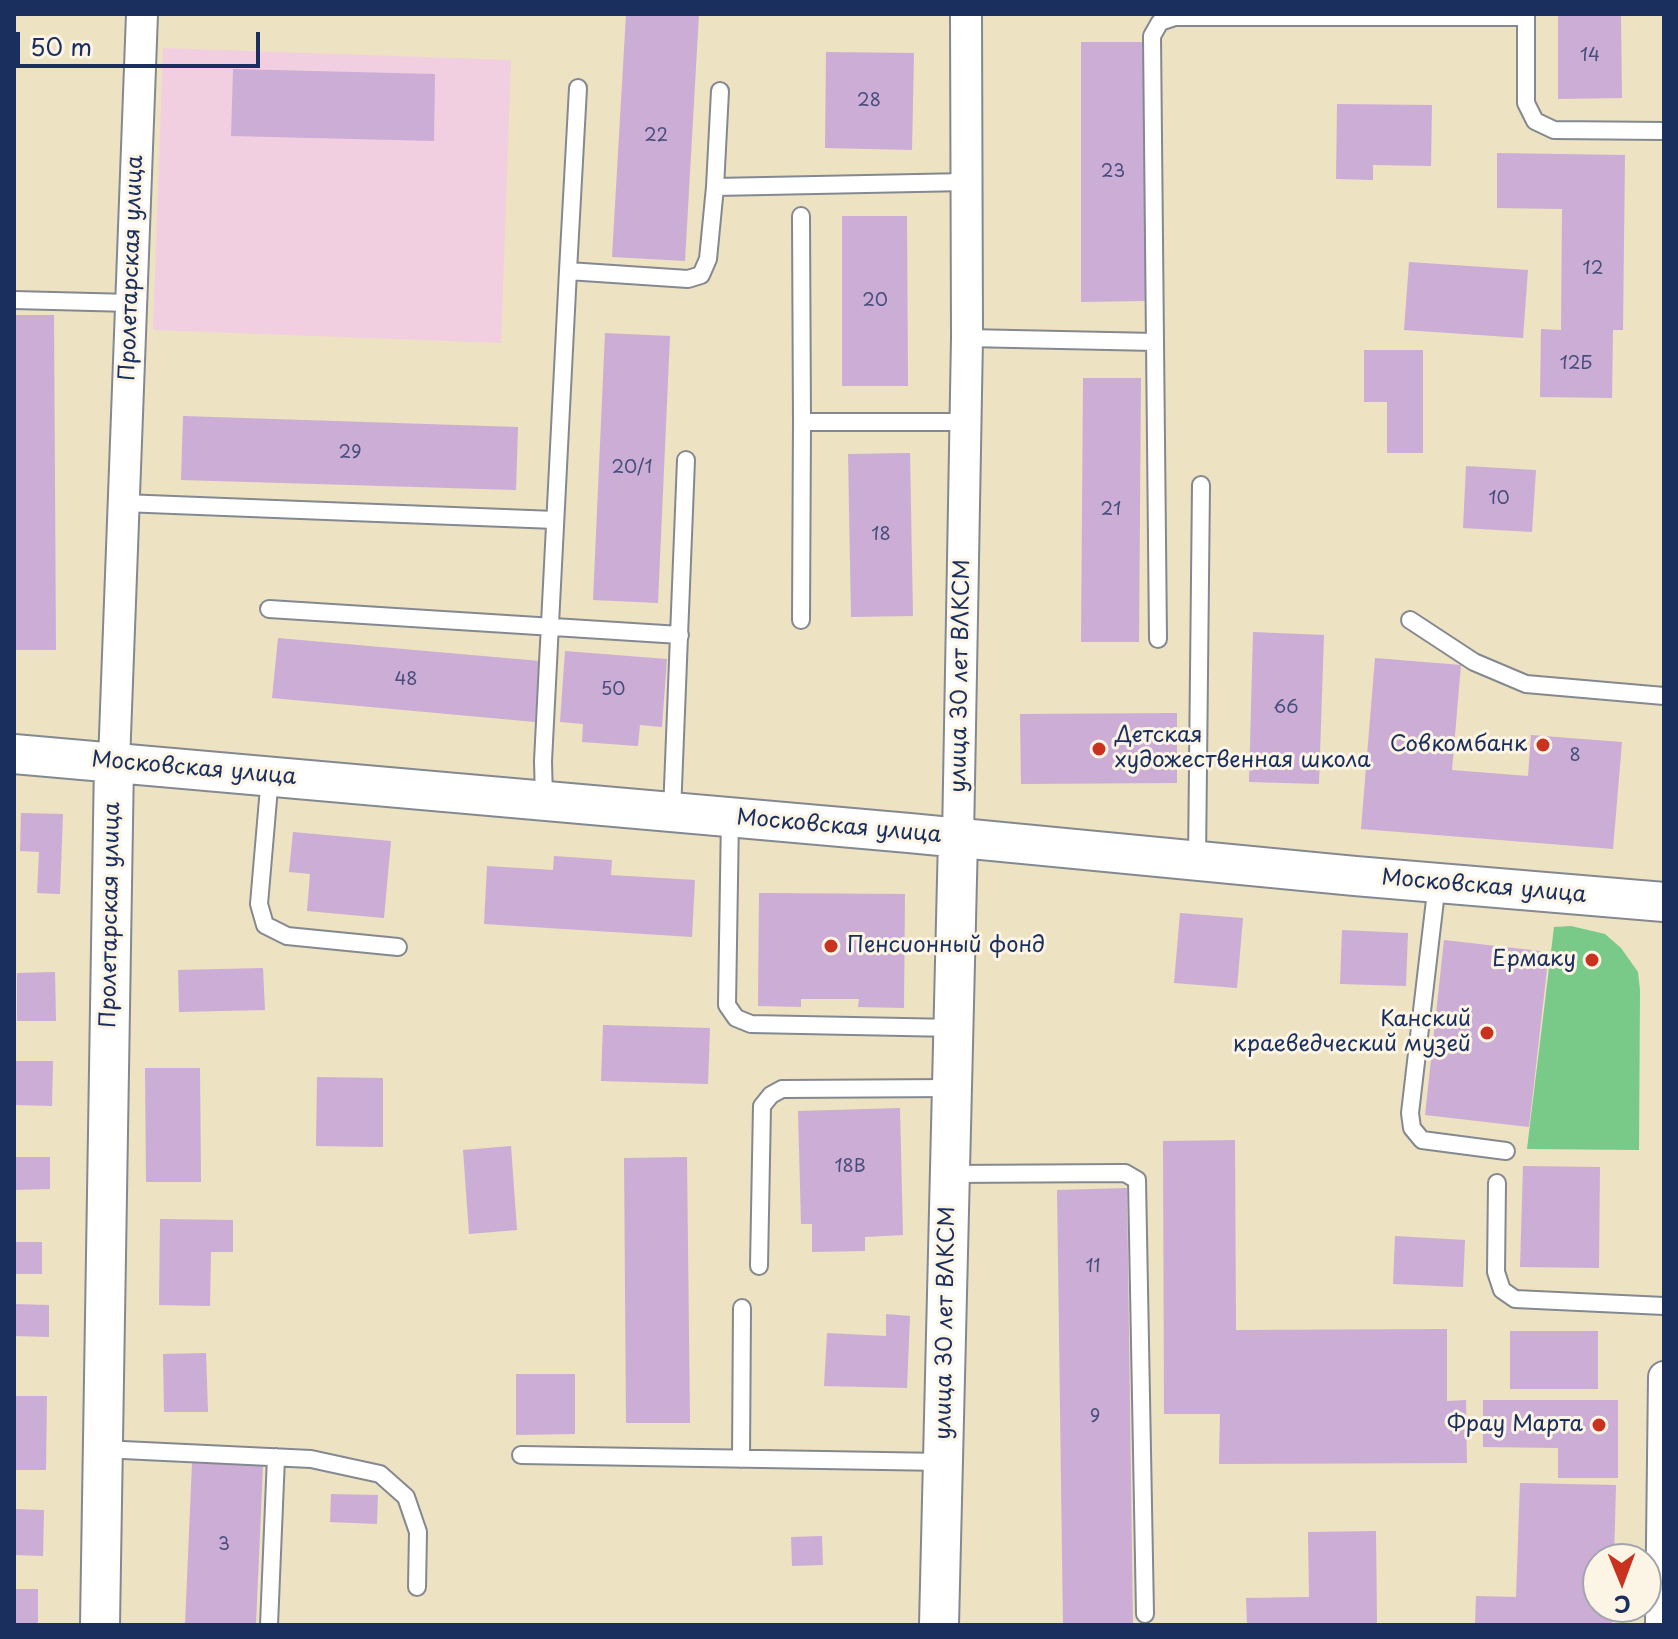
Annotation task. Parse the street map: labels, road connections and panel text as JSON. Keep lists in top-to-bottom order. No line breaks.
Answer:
{"streets":{"street":["Пролетарская улица","улица 30 лет ВЛКСМ","Московская улица"]},"crossings":[["Пролетарская улица","Московская улица"],["улица 30 лет ВЛКСМ","Московская улица"]],"places":["Совкомбанк","Детская художественная школа","Пенсионный фонд","Ермаку","Канский краеведческий музей","Фрау Марта"],"house_numbers":["14","28","22","23","12","20","12Б","29","20/1","10","21","18","48","50","66","8","18В","11","9","3"],"scale_bar":"50 m","north":"bottom"}
